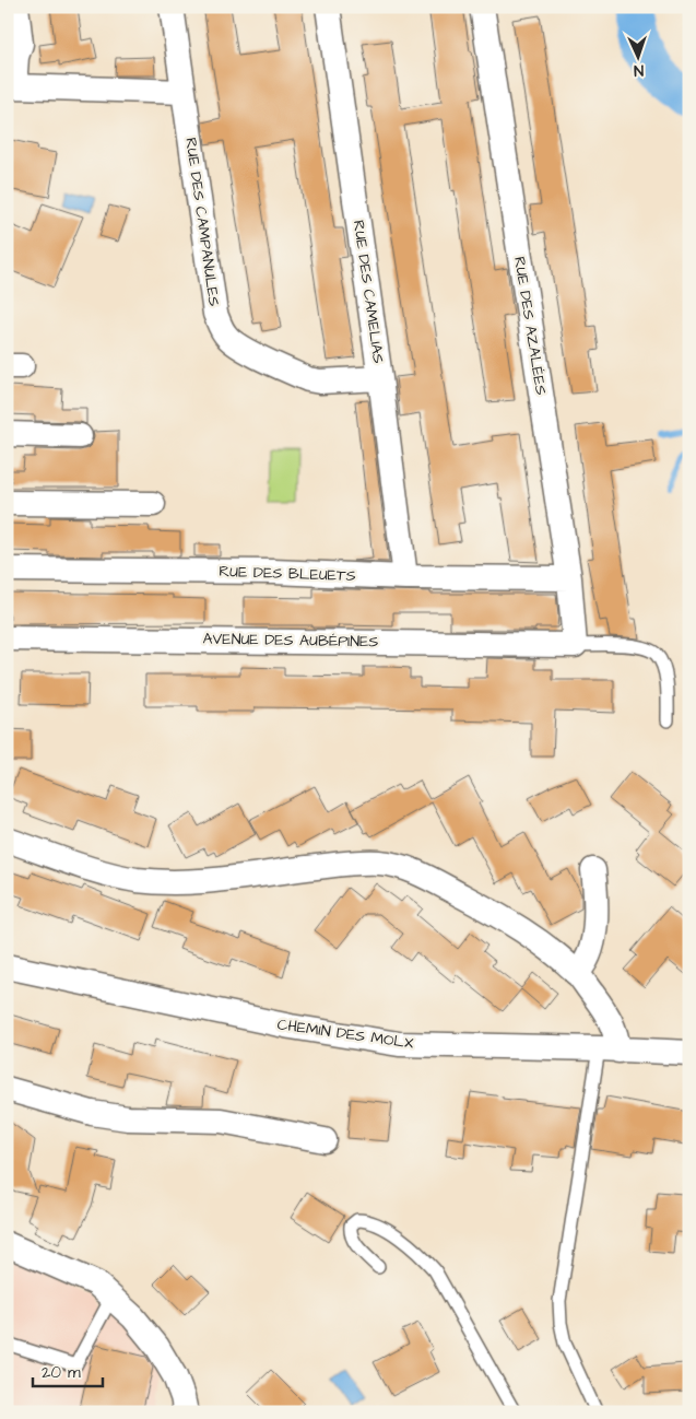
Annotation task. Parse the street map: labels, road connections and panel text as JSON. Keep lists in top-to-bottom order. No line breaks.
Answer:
{"streets":{"street":["RUE DES CAMPANULES","RUE DES CAMELIAS","RUE DES AZALÉES","RUE DES BLEUETS","AVENUE DES AUBÉPINES","CHEMIN DES MOLX"]},"crossings":[["RUE DES CAMPANULES","RUE DES CAMELIAS"],["RUE DES CAMELIAS","RUE DES BLEUETS"],["RUE DES AZALÉES","RUE DES BLEUETS"],["RUE DES AZALÉES","AVENUE DES AUBÉPINES"]],"scale_bar":"20 m","north":"bottom"}
